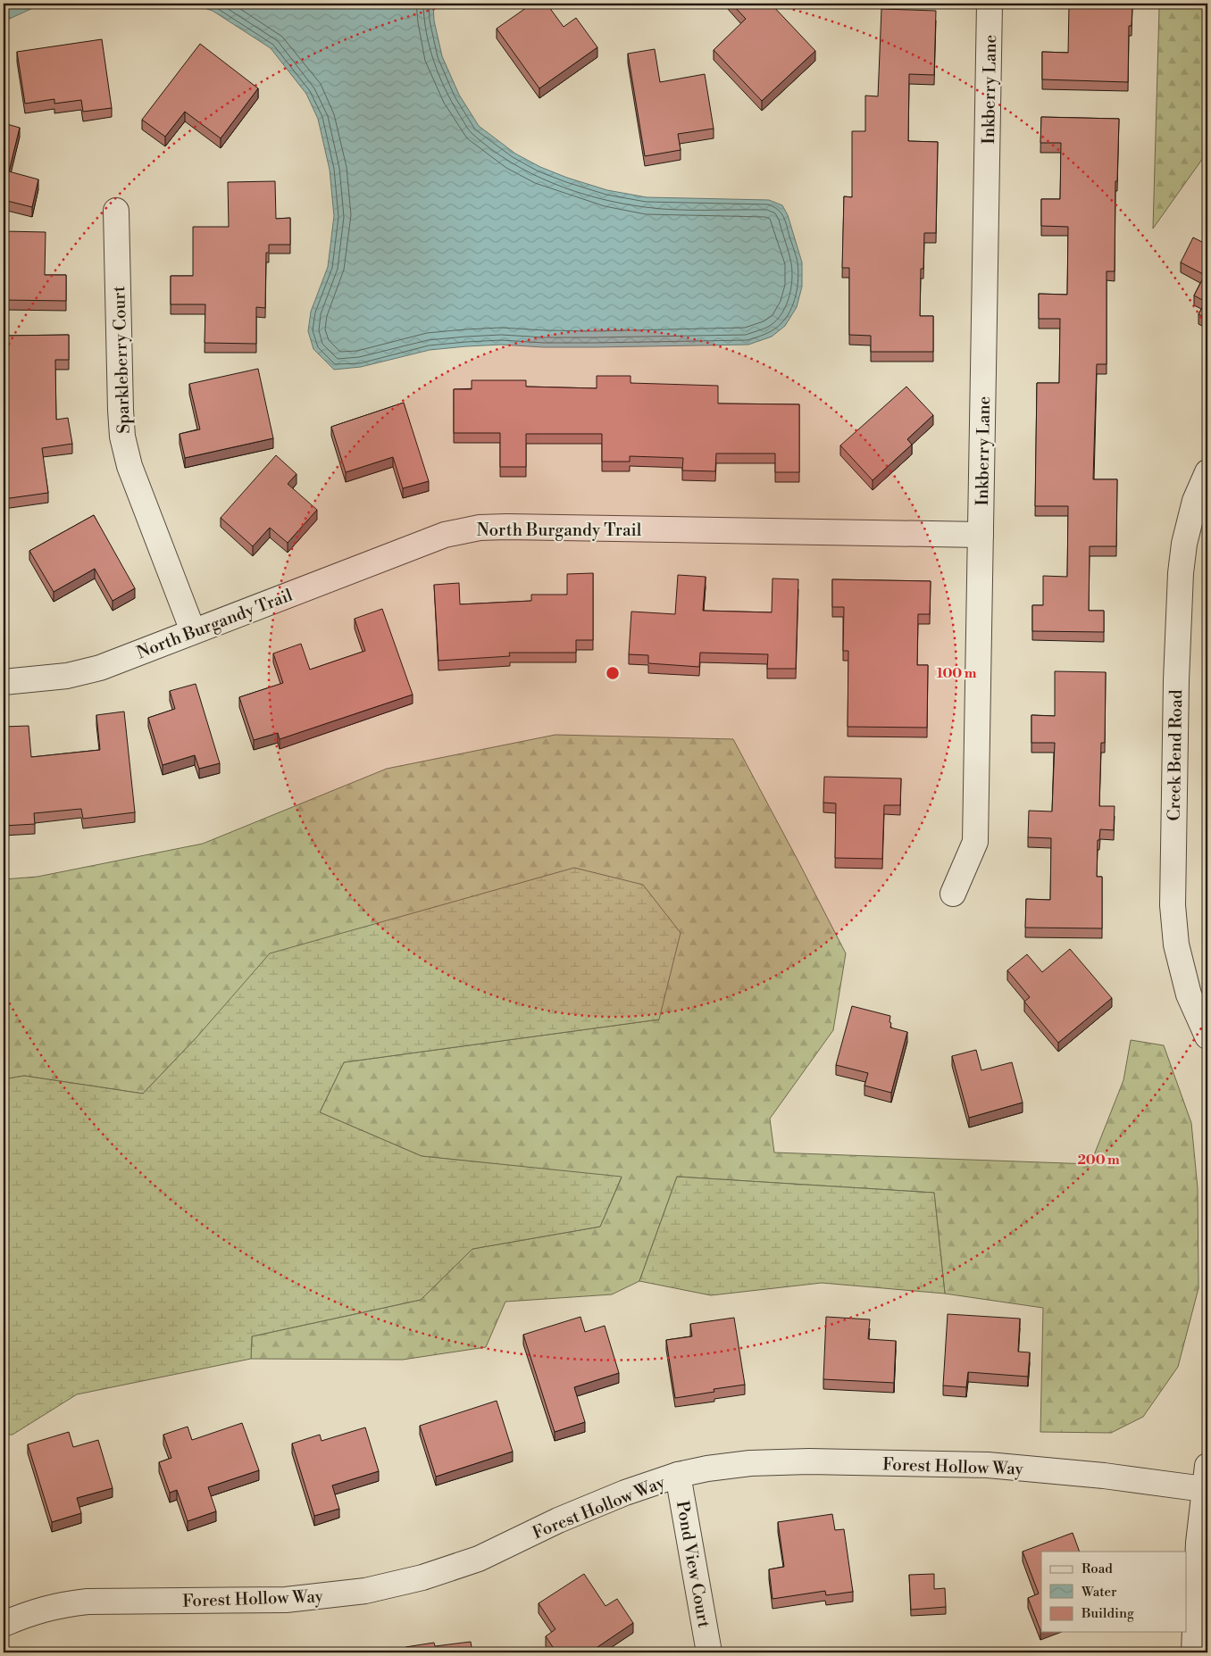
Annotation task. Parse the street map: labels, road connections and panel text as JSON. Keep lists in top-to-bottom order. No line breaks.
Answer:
{"streets":{"street":["Inkberry Lane","Sparkleberry Court","North Burgandy Trail","Creek Bend Road","Forest Hollow Way","Pond View Court"]},"crossings":[["Inkberry Lane","North Burgandy Trail"],["Sparkleberry Court","North Burgandy Trail"],["Forest Hollow Way","Pond View Court"]],"legend":["Road","Water","Building"],"rings":["100 m","200 m"]}
